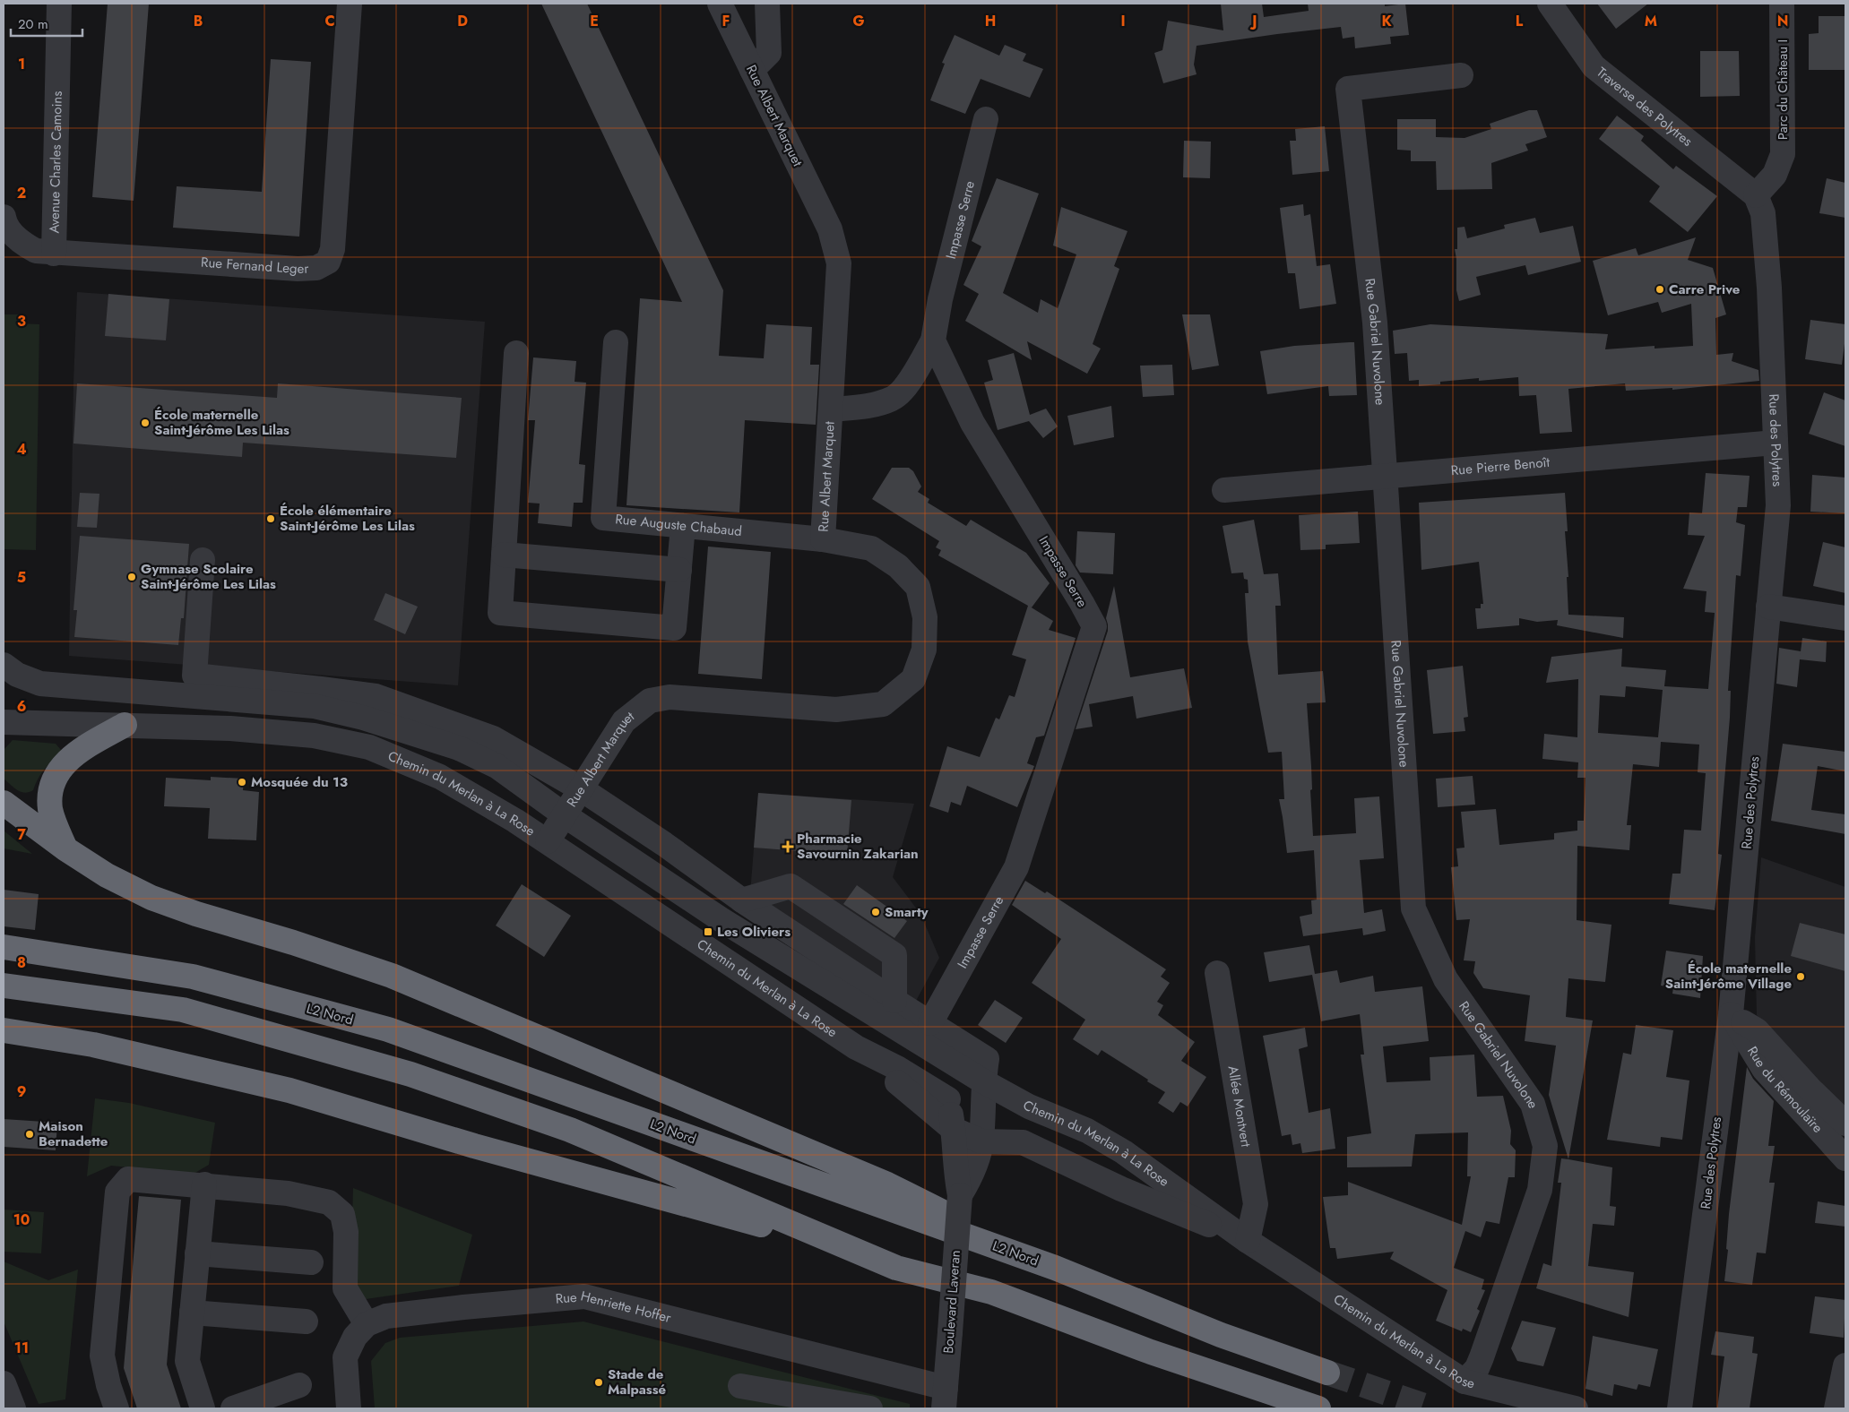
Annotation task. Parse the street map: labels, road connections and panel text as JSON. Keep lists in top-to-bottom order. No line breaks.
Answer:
{"streets":{"highway":["L2 Nord"],"street":["Parc du Château I","Traverse des Polytres","Rue Albert Marquet","Avenue Charles Camoins","Impasse Serre","Rue Fernand Leger","Rue Gabriel Nuvolone","Rue des Polytres","Rue Pierre Benoît","Rue Auguste Chabaud","Chemin du Merlan à La Rose","Rue du Rémoulaïre","Allée Montvert","Boulevard Laveran","Rue Henriette Hoffer"]},"crossings":[["Parc du Château I","Traverse des Polytres"],["Parc du Château I","Rue des Polytres"],["Traverse des Polytres","Rue des Polytres"],["Rue Albert Marquet","Rue Auguste Chabaud"],["Rue Albert Marquet","Chemin du Merlan à La Rose"],["Avenue Charles Camoins","Rue Fernand Leger"],["Rue Gabriel Nuvolone","Rue Pierre Benoît"],["Rue Gabriel Nuvolone","Chemin du Merlan à La Rose"],["Rue des Polytres","Rue Pierre Benoît"],["Rue des Polytres","Rue du Rémoulaïre"],["Chemin du Merlan à La Rose","Allée Montvert"],["Chemin du Merlan à La Rose","Boulevard Laveran"],["Boulevard Laveran","Rue Henriette Hoffer"]],"places":{"other":["Carre Prive","École maternelle Saint-Jérôme Les Lilas","École élémentaire Saint-Jérôme Les Lilas","Gymnase Scolaire Saint-Jérôme Les Lilas","Mosquée du 13","Smarty","École maternelle Saint-Jérôme Village","Maison Bernadette","Stade de Malpassé"],"health":["Pharmacie Savournin Zakarian"],"transit":["Les Oliviers"]},"scale_bar":"20 m","grid":{"columns":["B","C","D","E","F","G","H","I","J","K","L","M","N"],"rows":["1","2","3","4","5","6","7","8","9","10","11"]}}
